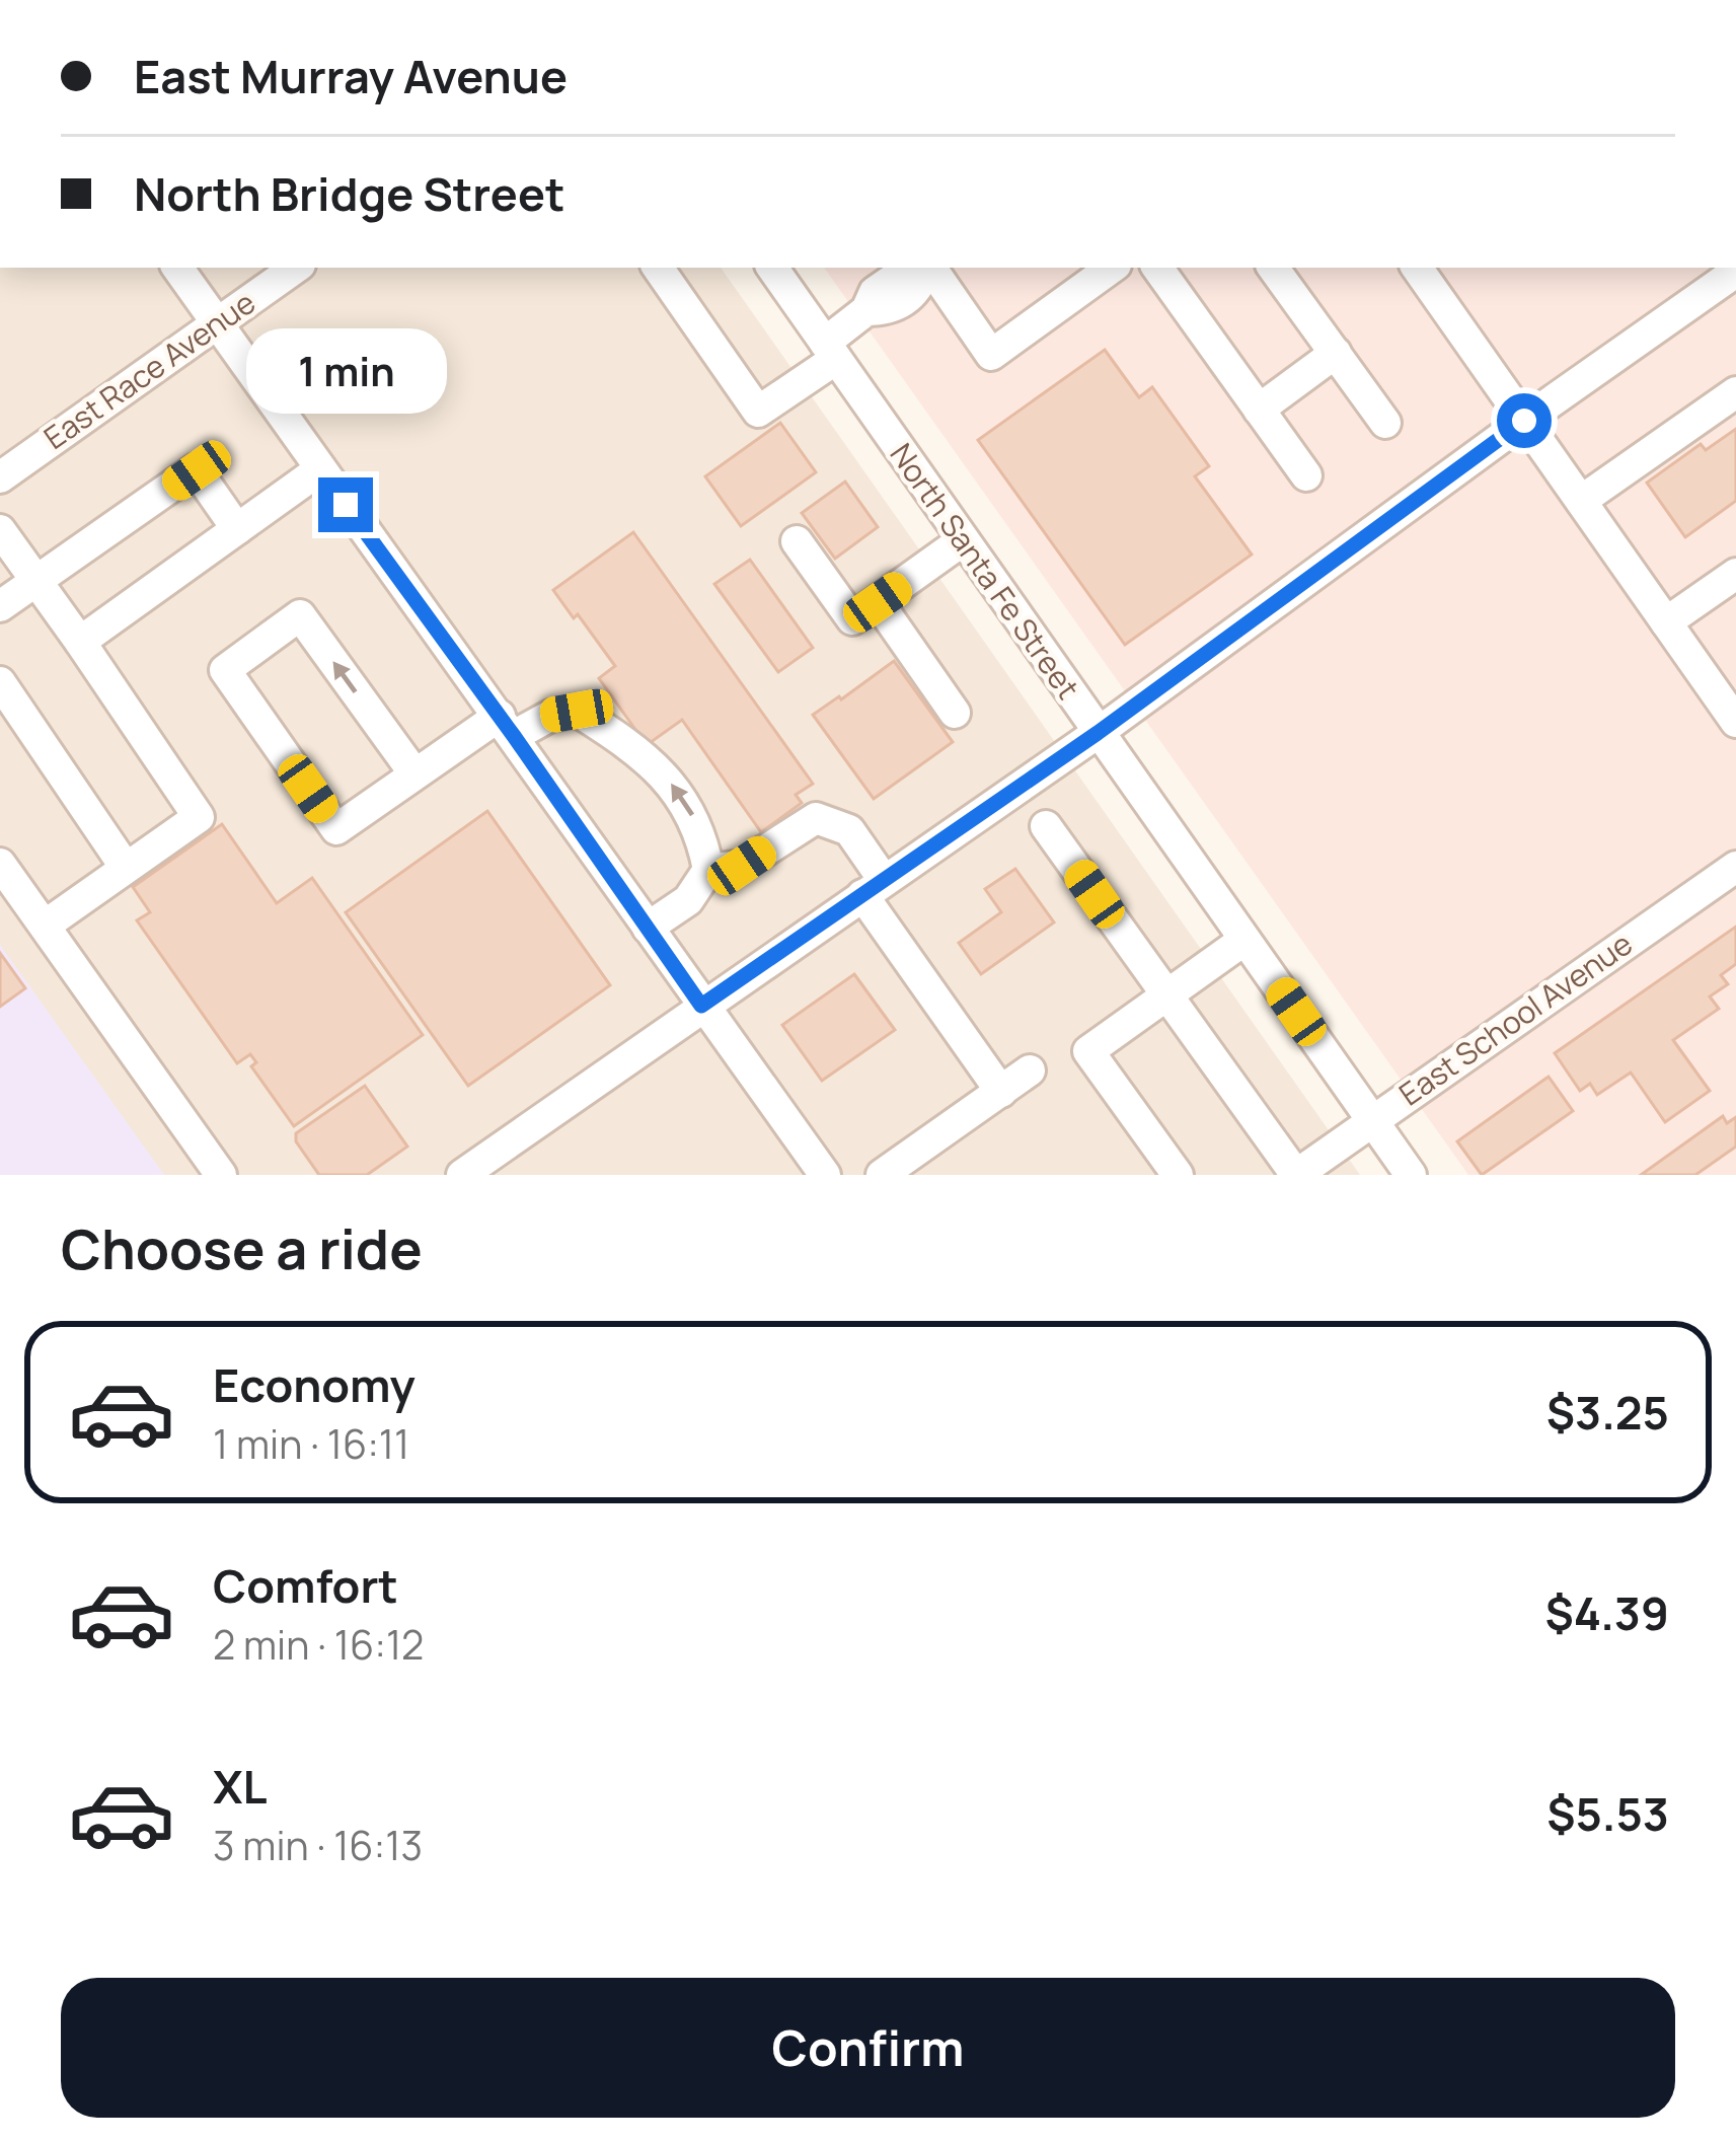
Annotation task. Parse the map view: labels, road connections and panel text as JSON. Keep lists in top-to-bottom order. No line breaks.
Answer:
{"streets":{"street":["East Race Avenue","North Santa Fe Street","East School Avenue"]},"crossings":[["North Santa Fe Street","East School Avenue"]],"page":{"banner":["East Murray Avenue","North Bridge Street"],"bubble":"1 min","heading":"Choose a ride","list":[{"name":"Economy","note":"1 min · 16:11","value":"$3.25"},{"name":"Comfort","note":"2 min · 16:12","value":"$4.39"},{"name":"XL","note":"3 min · 16:13","value":"$5.53"}],"buttons":"Confirm"}}
